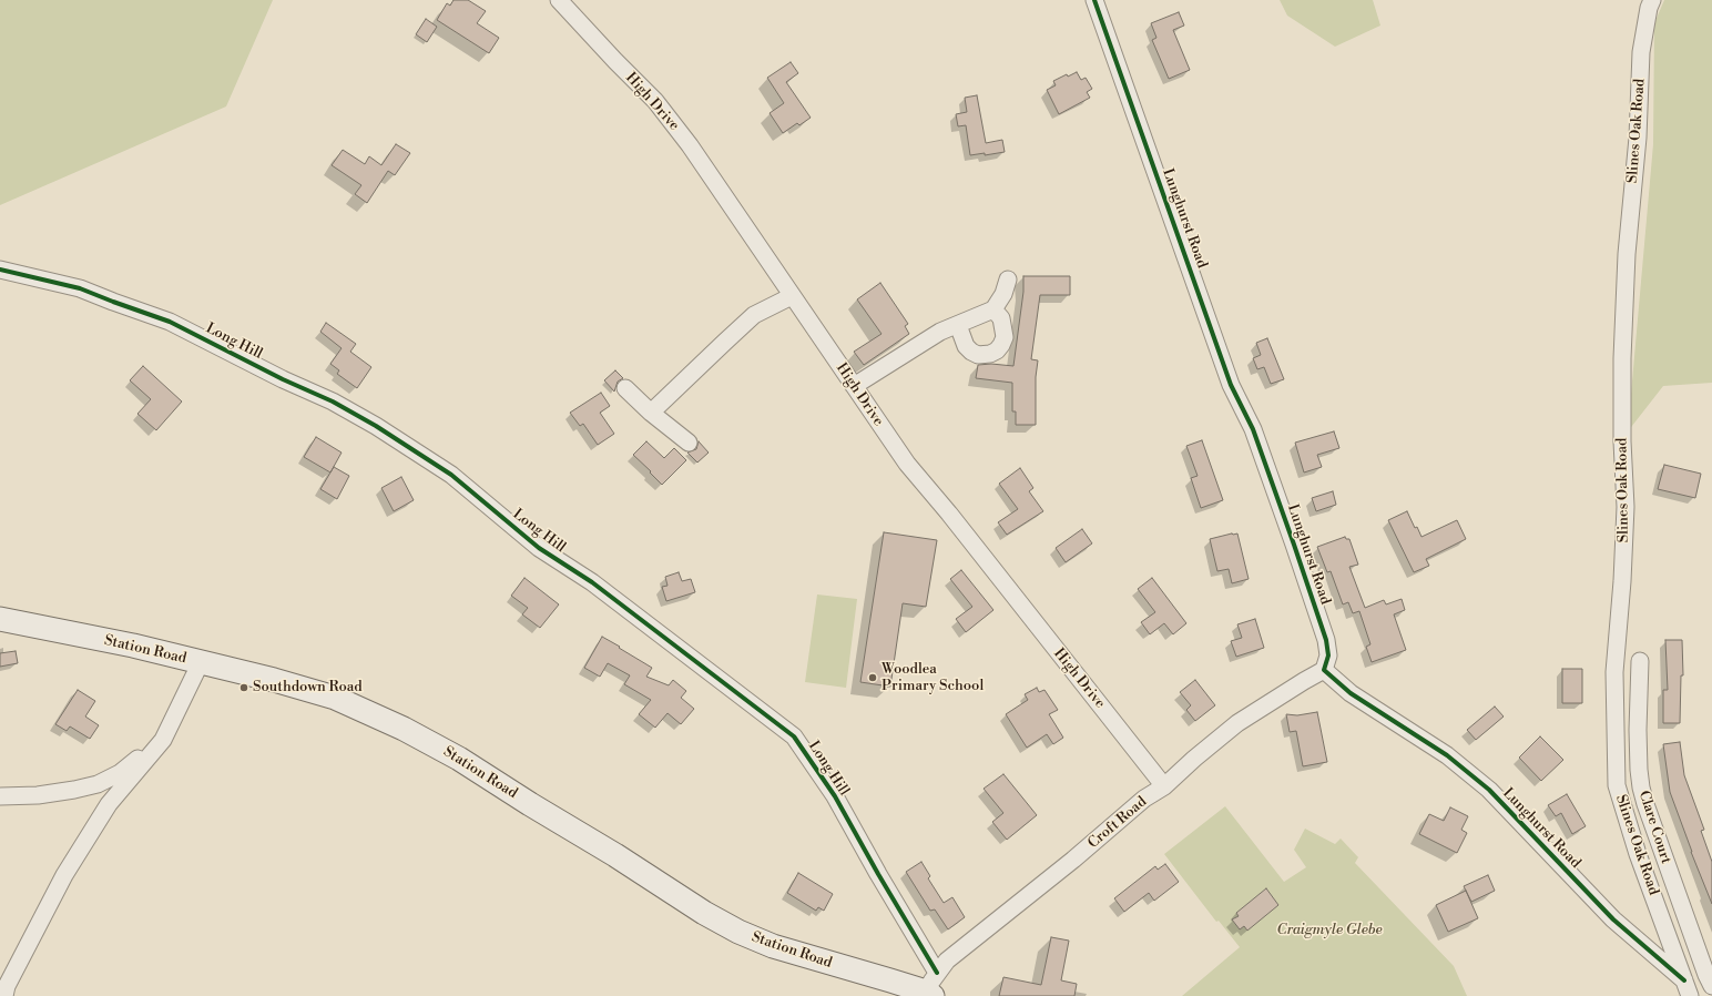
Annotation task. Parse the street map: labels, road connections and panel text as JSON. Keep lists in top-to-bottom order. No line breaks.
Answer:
{"streets":{"street":["High Drive","Slines Oak Road","Lunghurst Road","Long Hill","Station Road","Croft Road","Clare Court"]},"crossings":[["High Drive","Croft Road"],["Slines Oak Road","Lunghurst Road"],["Lunghurst Road","Croft Road"],["Long Hill","Station Road"],["Long Hill","Croft Road"],["Station Road","Croft Road"]],"parks":["Craigmyle Glebe"],"places":["Woodlea Primary School","Southdown Road"]}
